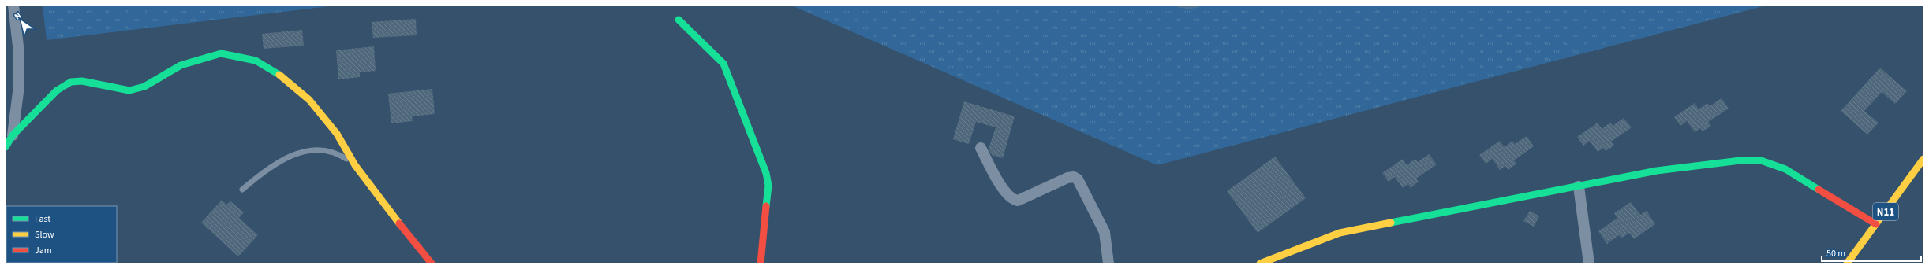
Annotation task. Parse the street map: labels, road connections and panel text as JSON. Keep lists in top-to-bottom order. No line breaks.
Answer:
{"streets":{"main road":["N11"]},"legend":["Fast","Slow","Jam"],"scale_bar":"50 m","north":"top left"}
